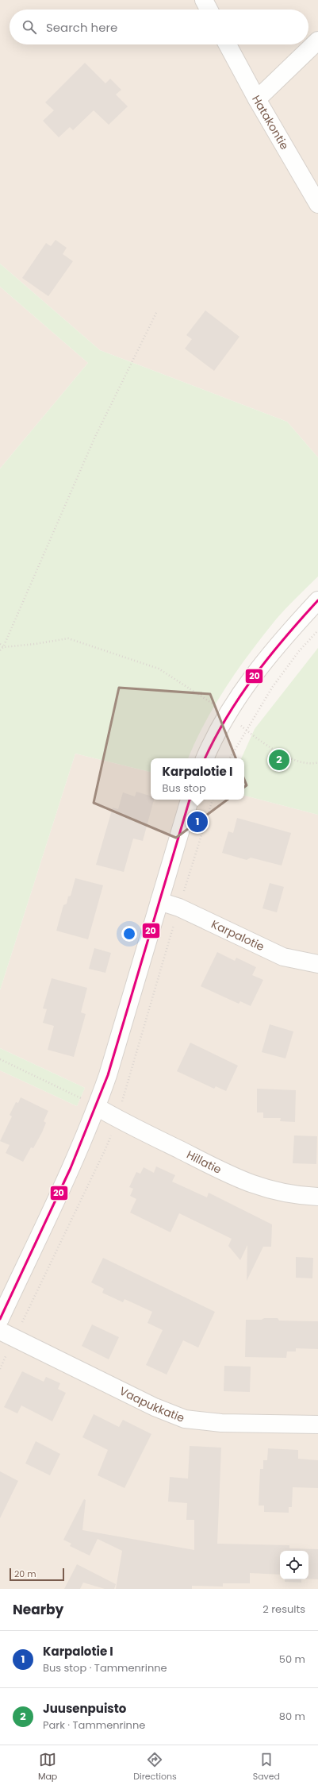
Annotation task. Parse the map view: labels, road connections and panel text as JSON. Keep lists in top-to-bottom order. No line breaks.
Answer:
{"streets":{"street":["Hatakontie","Karpalotie","Hillatie","Vaapukkatie"]},"lines":["transit line 20"],"scale_bar":"20 m","page":{"search":"Search here","pins":["2","1"],"popup":["Karpalotie I","Bus stop"],"scale":"20 m","heading":["Nearby","2 results"],"list":[{"mark":"1","name":"Karpalotie I","note":"Bus stop · Tammenrinne","value":"50 m"},{"mark":"2","name":"Juusenpuisto","note":"Park · Tammenrinne","value":"80 m"}],"nav":["Map","Directions","Saved"]}}
